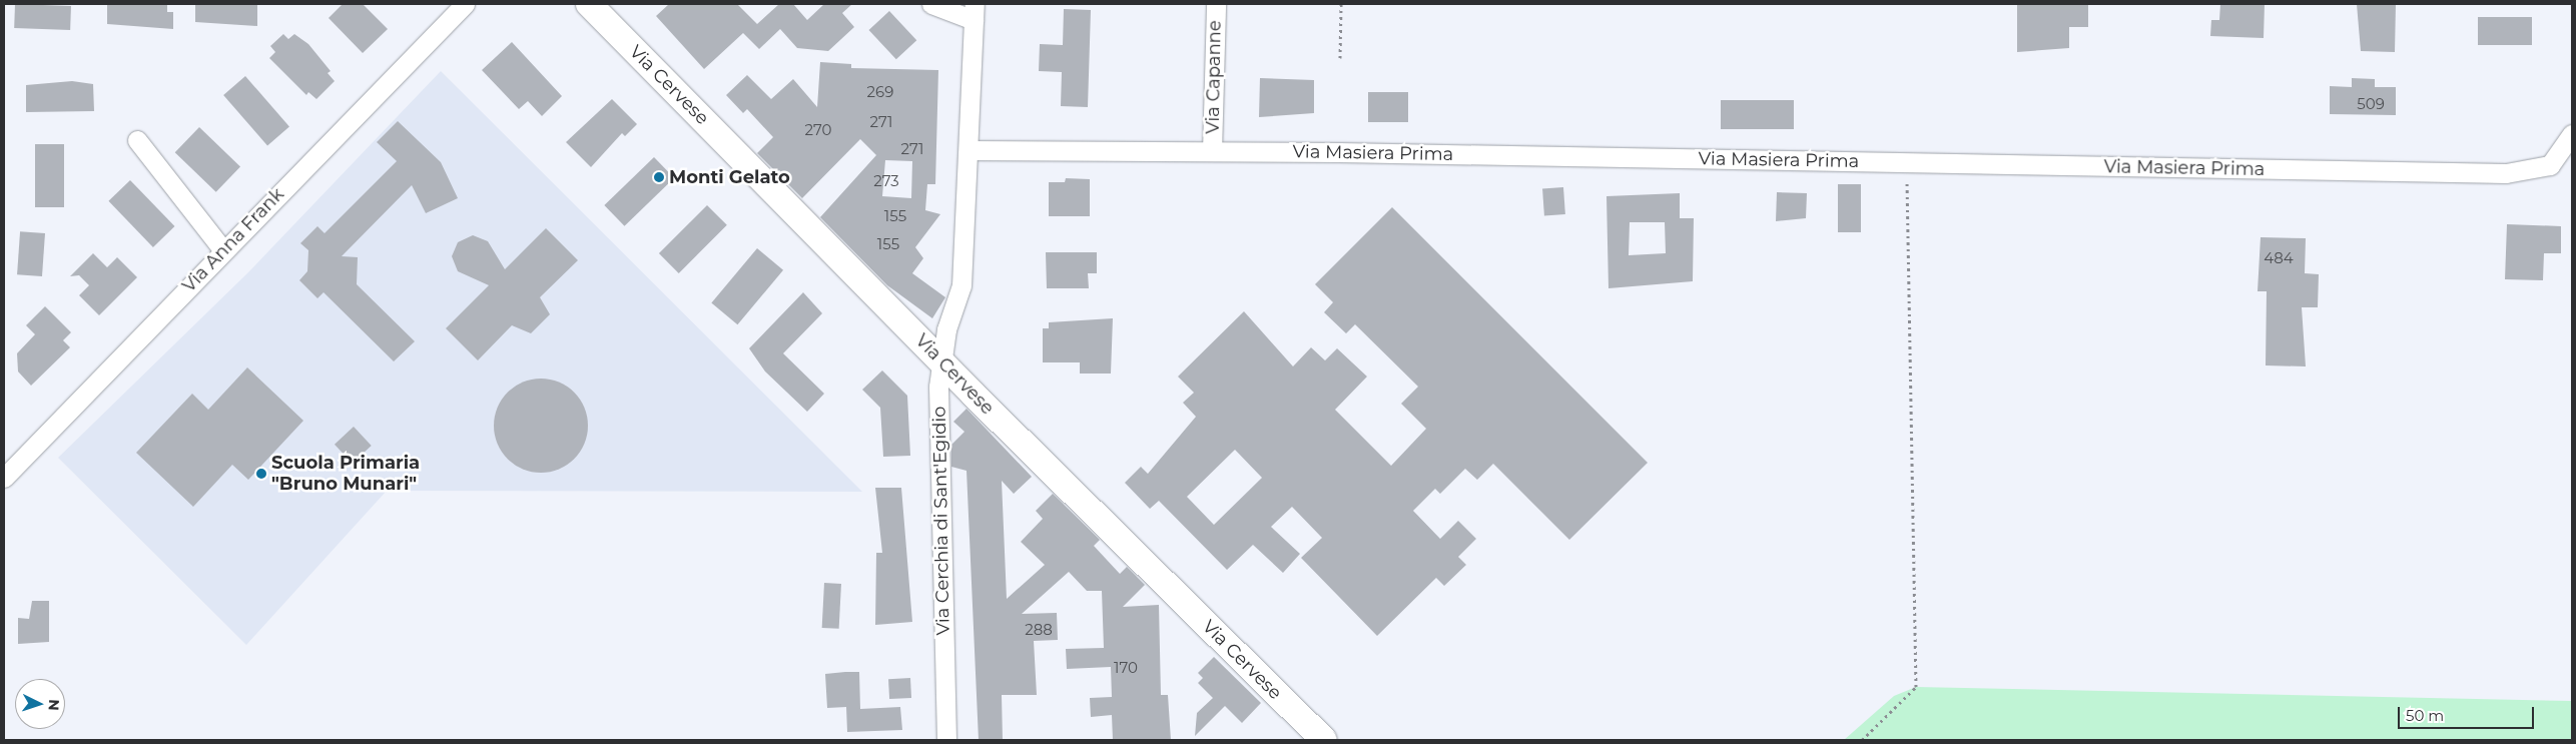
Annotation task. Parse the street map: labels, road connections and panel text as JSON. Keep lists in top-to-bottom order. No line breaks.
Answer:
{"streets":{"main road":["Via Cervese"],"street":["Via Capanne","Via Masiera Prima","Via Anna Frank","Via Cerchia di Sant'Egidio"]},"crossings":[["Via Capanne","Via Masiera Prima"],["Via Cervese","Via Cerchia di Sant'Egidio"],["Via Masiera Prima","Via Cerchia di Sant'Egidio"]],"places":["Monti Gelato","Scuola Primaria \"Bruno Munari\""],"house_numbers":["269","509","271","270","271","273","155","155","484","288","170"],"scale_bar":"50 m","north":"right"}
